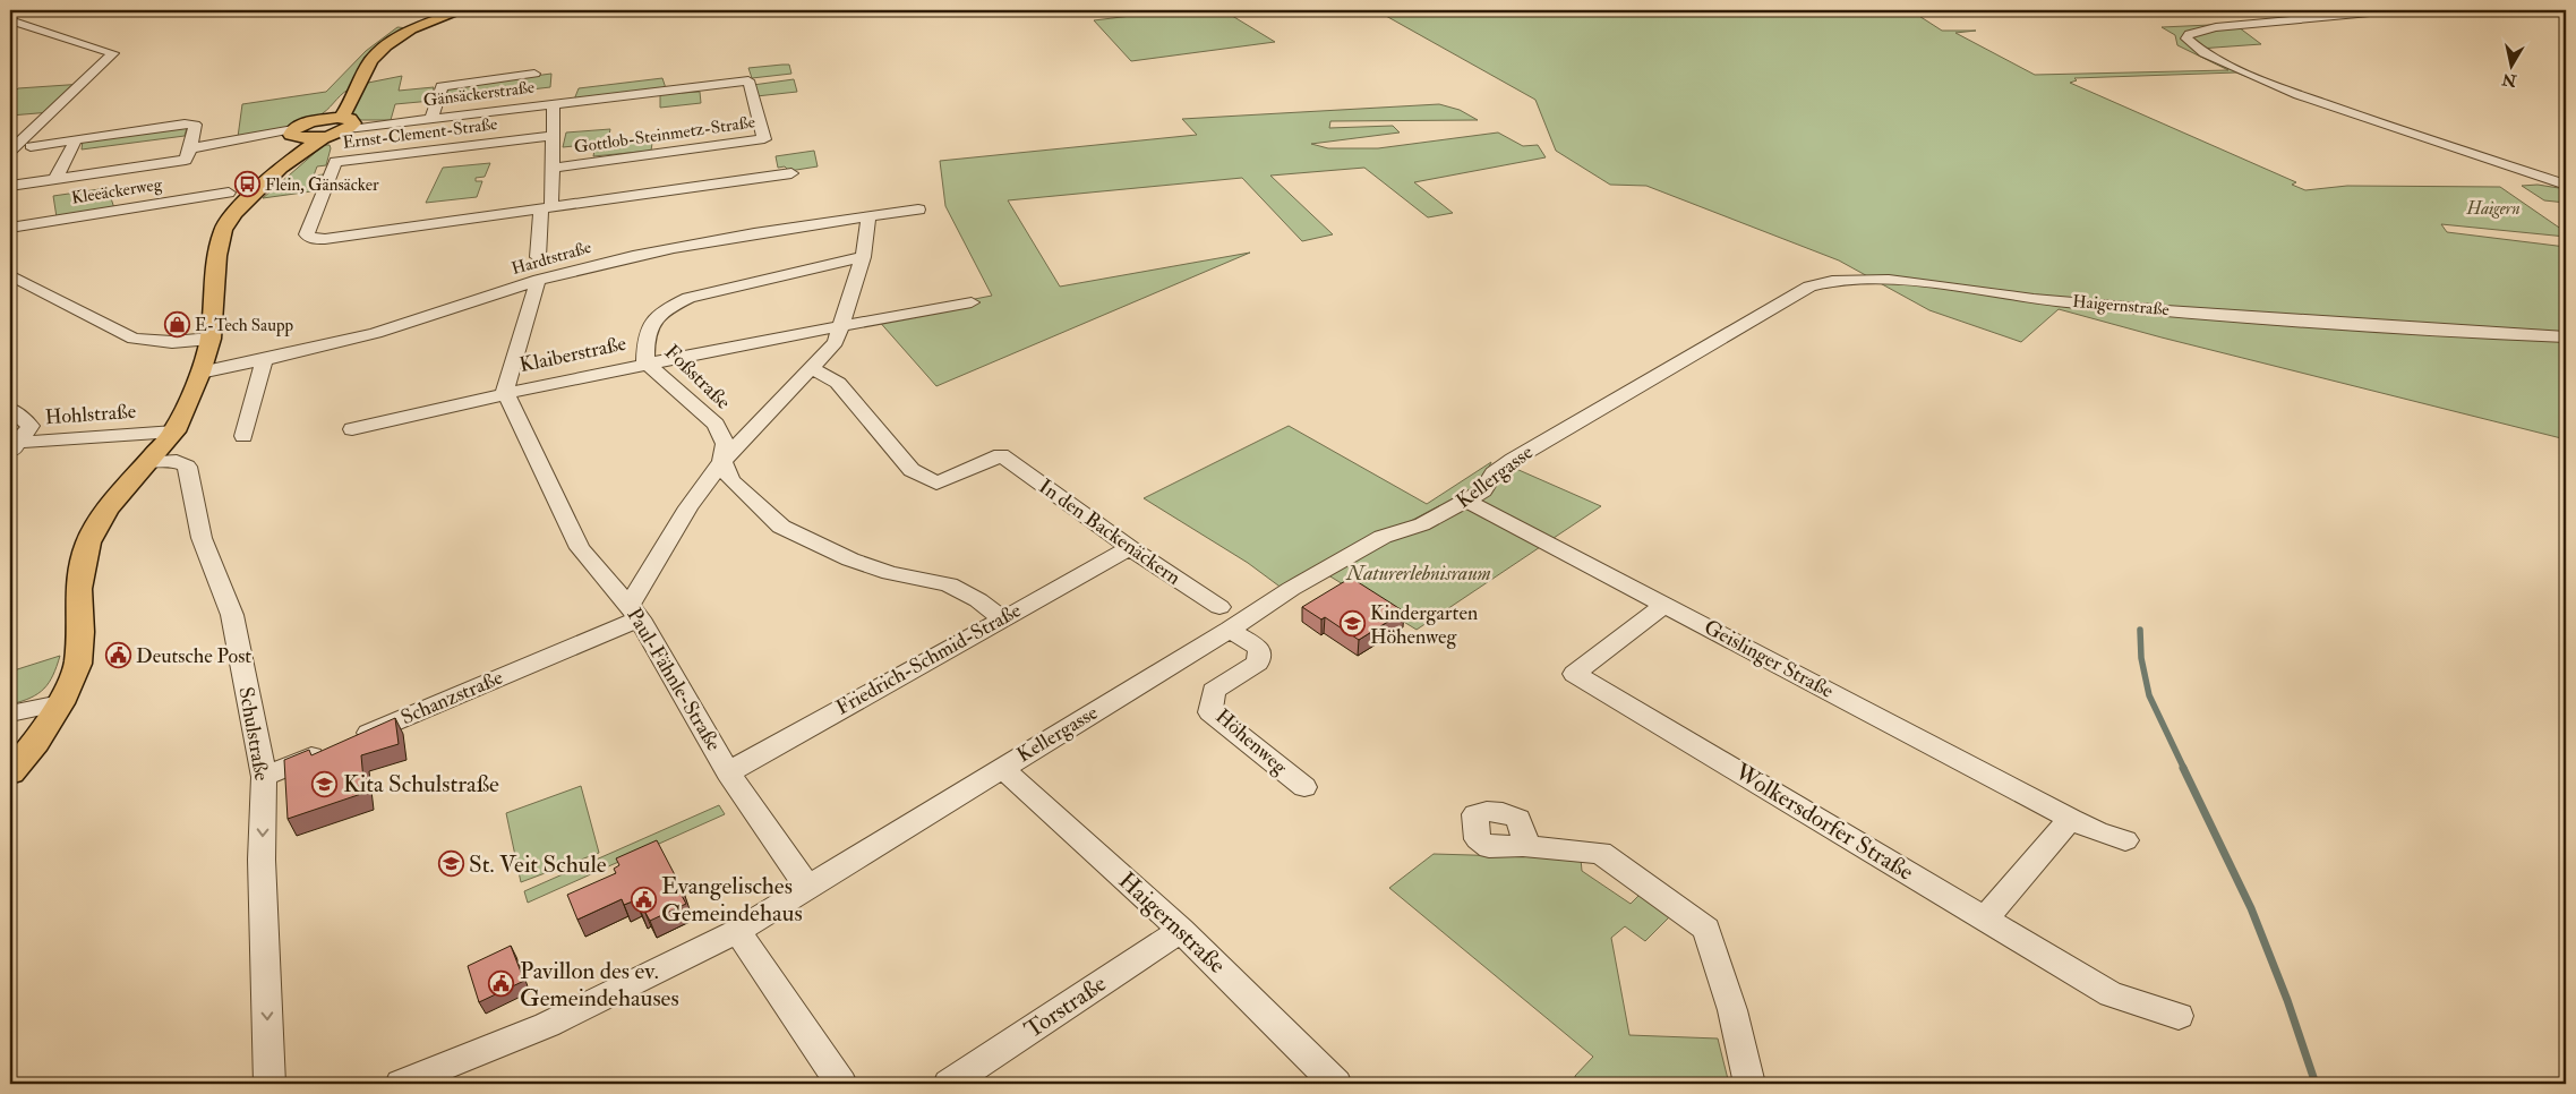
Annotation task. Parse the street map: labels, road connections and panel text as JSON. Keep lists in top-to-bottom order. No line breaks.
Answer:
{"streets":{"street":["Gänsäckerstraße","Ernst-Clement-Straße","Gottlob-Steinmetz-Straße","Kleeäckerweg","Hardtstraße","Haigernstraße","Klaiberstraße","Foßstraße","Hohlstraße","Kellergasse","In den Backenäckern","Friedrich-Schmid-Straße","Geislinger Straße","Paul-Fähnle-Straße","Schanzstraße","Schulstraße","Höhenweg","Wolkersdorfer Straße","Torstraße"]},"crossings":[["Gänsäckerstraße","Ernst-Clement-Straße"],["Gänsäckerstraße","Gottlob-Steinmetz-Straße"],["Haigernstraße","Kellergasse"],["Haigernstraße","Torstraße"],["Klaiberstraße","Foßstraße"],["Klaiberstraße","Paul-Fähnle-Straße"],["Foßstraße","Friedrich-Schmid-Straße"],["Kellergasse","Geislinger Straße"],["Kellergasse","Paul-Fähnle-Straße"],["Kellergasse","Höhenweg"],["In den Backenäckern","Friedrich-Schmid-Straße"],["Friedrich-Schmid-Straße","Paul-Fähnle-Straße"],["Geislinger Straße","Wolkersdorfer Straße"],["Paul-Fähnle-Straße","Schanzstraße"],["Schanzstraße","Schulstraße"]],"one_way":["Schulstraße"],"parks":["Haigern","Naturerlebnisraum"],"places":{"bus stop":["Flein, Gänsäcker"],"shop":["E-Tech Saupp"],"school or university":["Kindergarten Höhenweg","Kita Schulstraße","St. Veit Schule"],"public building":["Deutsche Post","Evangelisches Gemeindehaus","Pavillon des ev. Gemeindehauses"]},"north":"bottom"}
